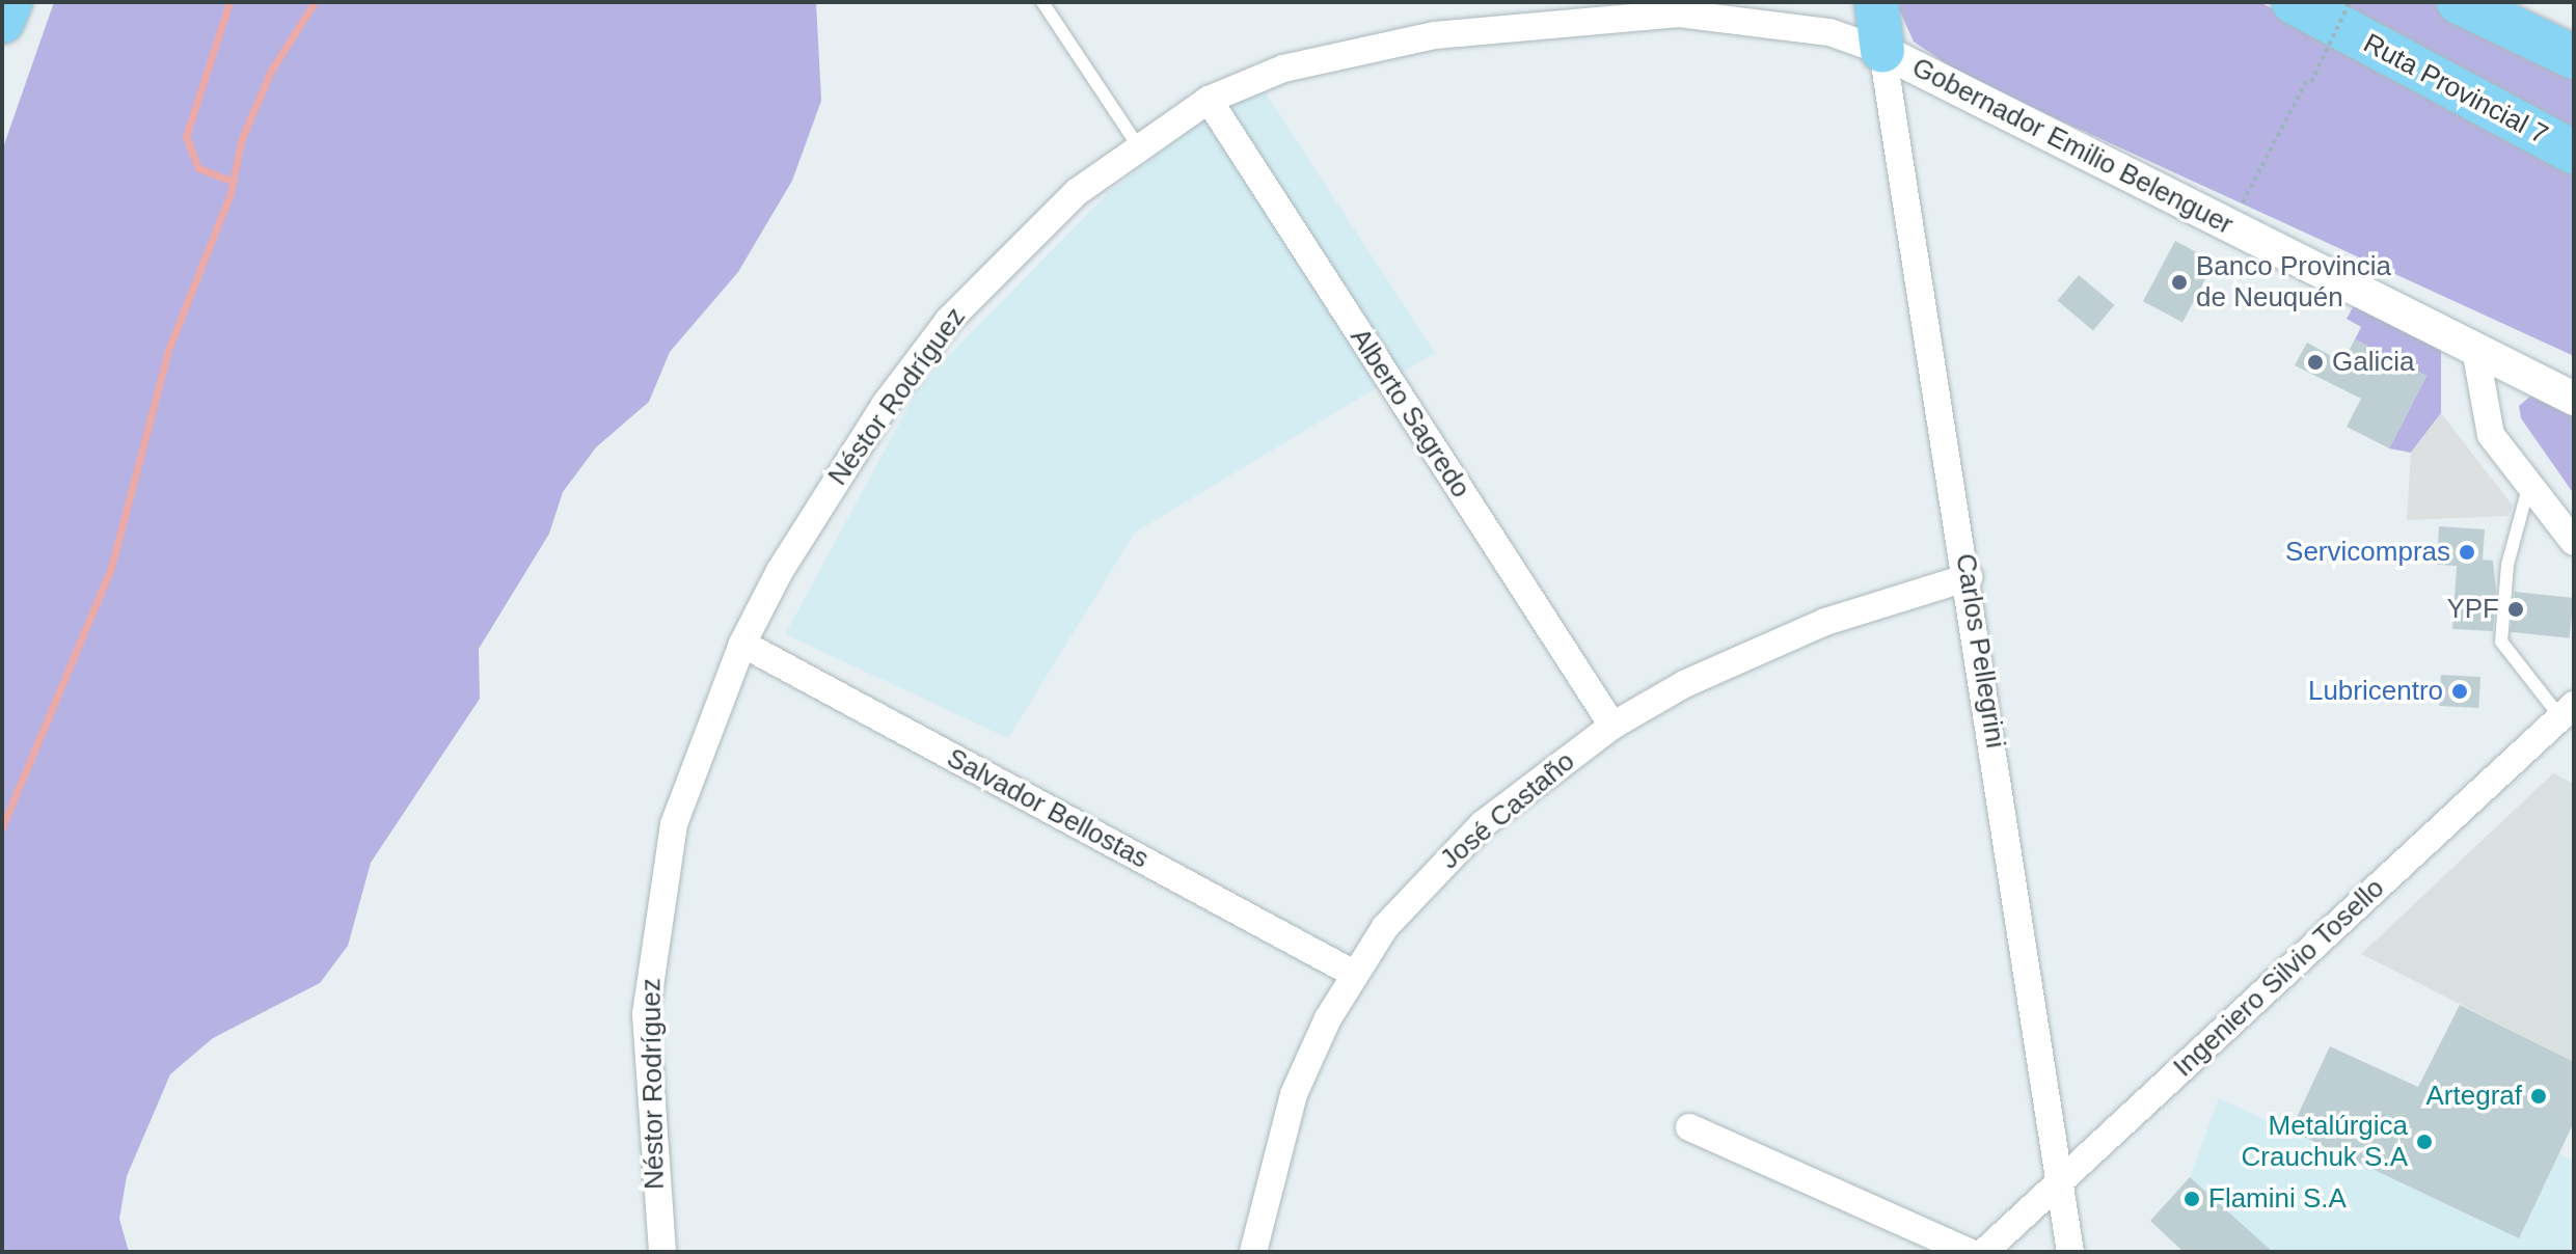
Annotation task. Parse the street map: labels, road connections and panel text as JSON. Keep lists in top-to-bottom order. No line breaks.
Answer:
{"streets":{"highway":["Ruta Provincial 7"],"street":["Gobernador Emilio Belenguer","Néstor Rodríguez","Alberto Sagredo","Carlos Pellegrini","Salvador Bellostas","José Castaño","Ingeniero Silvio Tosello"]},"crossings":[["Gobernador Emilio Belenguer","Néstor Rodríguez"],["Gobernador Emilio Belenguer","Carlos Pellegrini"],["Néstor Rodríguez","Alberto Sagredo"],["Néstor Rodríguez","Carlos Pellegrini"],["Néstor Rodríguez","Salvador Bellostas"],["Alberto Sagredo","José Castaño"],["Carlos Pellegrini","José Castaño"],["Carlos Pellegrini","Ingeniero Silvio Tosello"],["Salvador Bellostas","José Castaño"]],"places":["Banco Provincia de Neuquén","Galicia","Servicompras","YPF","Lubricentro","Artegraf","Metalúrgica Crauchuk S.A","Flamini S.A"]}
